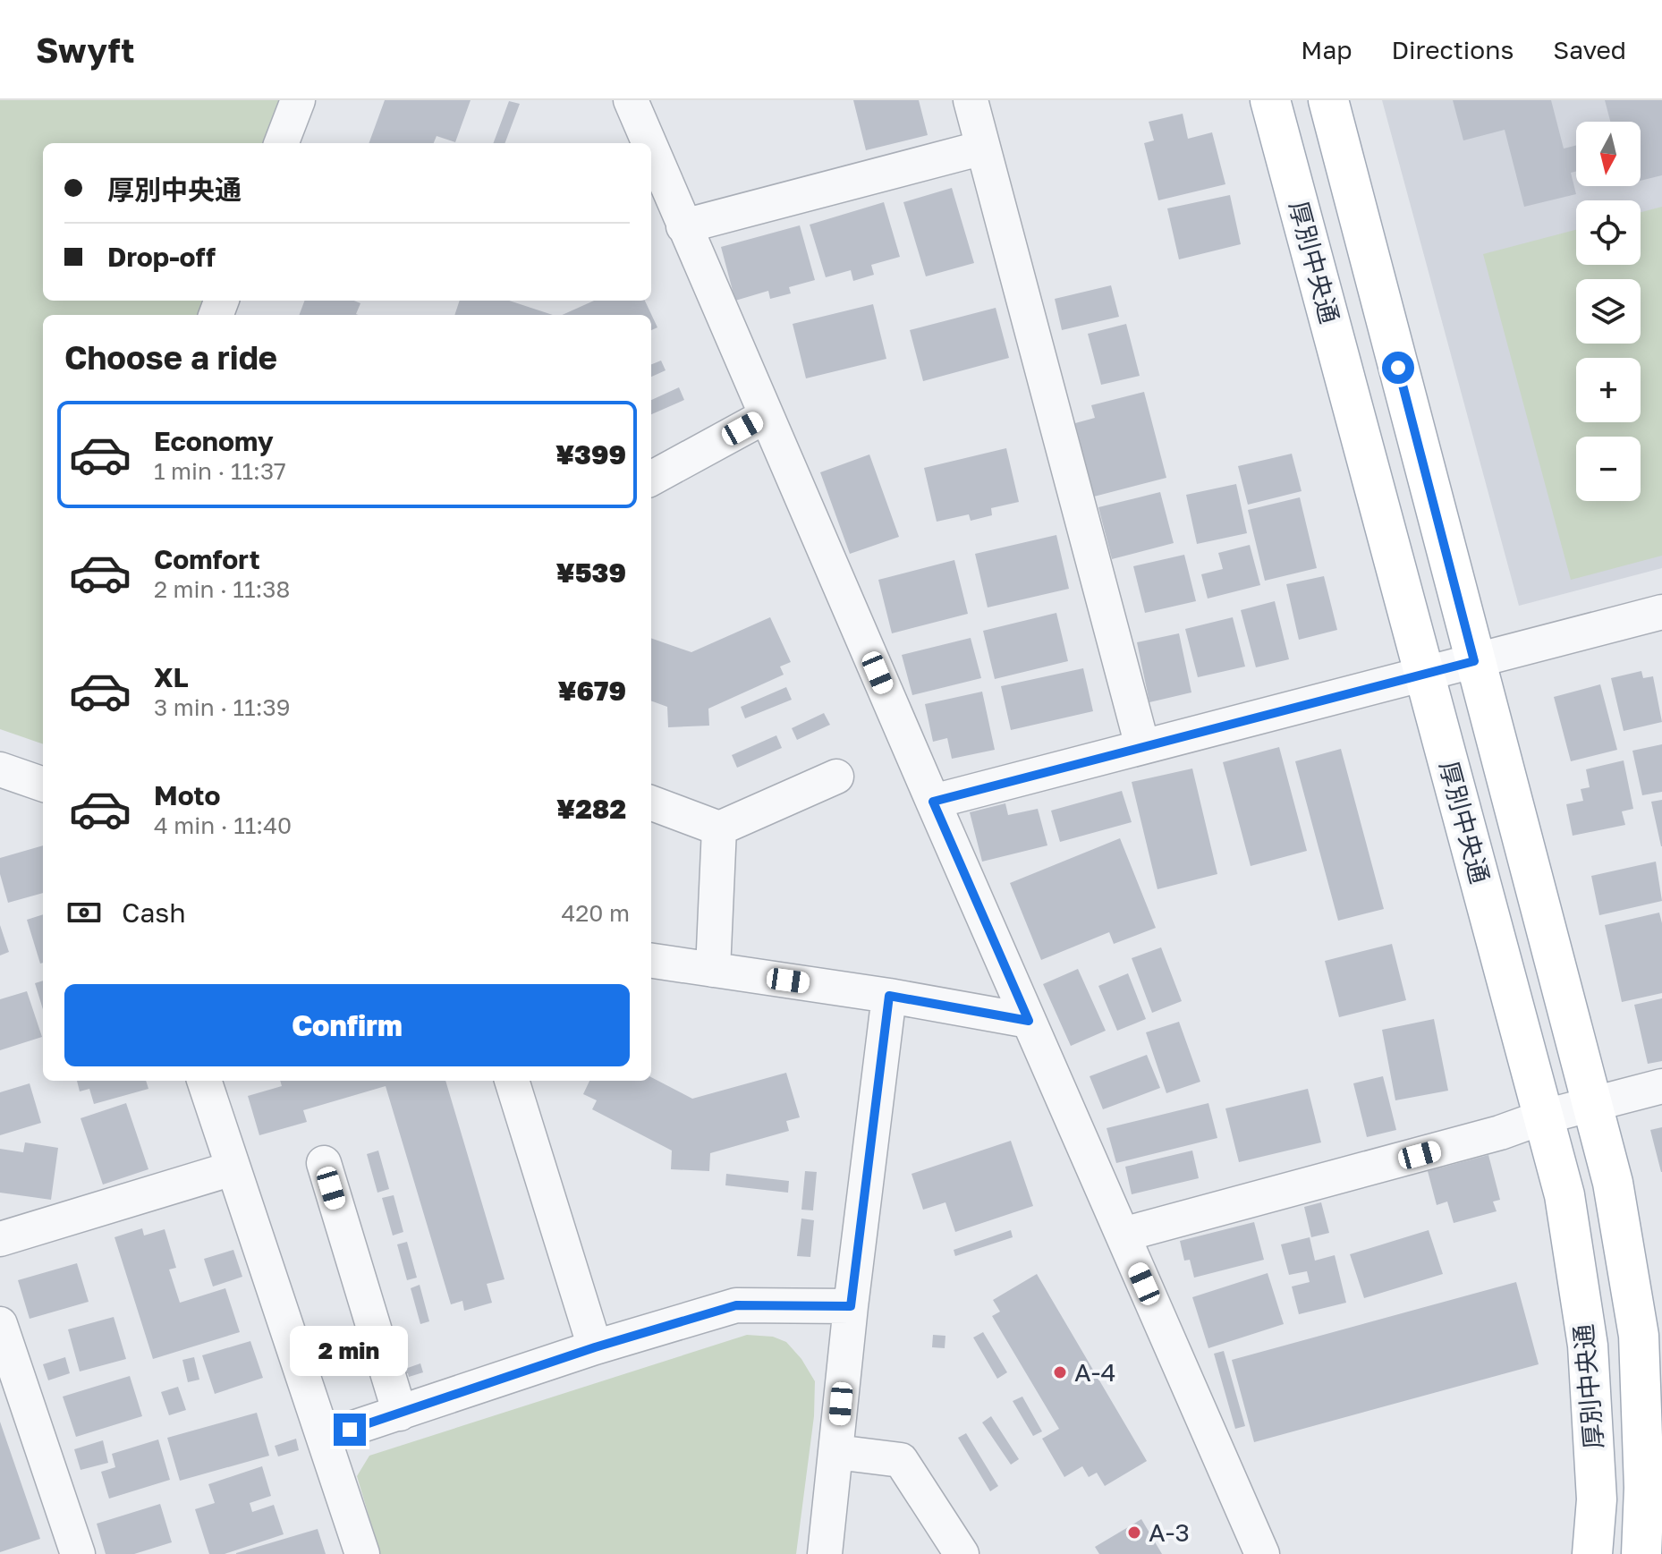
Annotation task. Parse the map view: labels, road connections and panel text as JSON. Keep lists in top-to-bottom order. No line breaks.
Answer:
{"streets":{"main road":["厚別中央通"]},"places":["A-4","A-3"],"north":"bottom","page":{"header":"Swyft","nav":["Map","Directions","Saved"],"map_buttons":["+","−"],"banner":["厚別中央通","Drop-off"],"heading":"Choose a ride","list":[{"name":"Economy","note":"1 min · 11:37","value":"¥399"},{"name":"Comfort","note":"2 min · 11:38","value":"¥539"},{"name":"XL","note":"3 min · 11:39","value":"¥679"},{"name":"Moto","note":"4 min · 11:40","value":"¥282"}],"pay":["Cash","420 m"],"buttons":"Confirm","bubble":"2 min"}}
